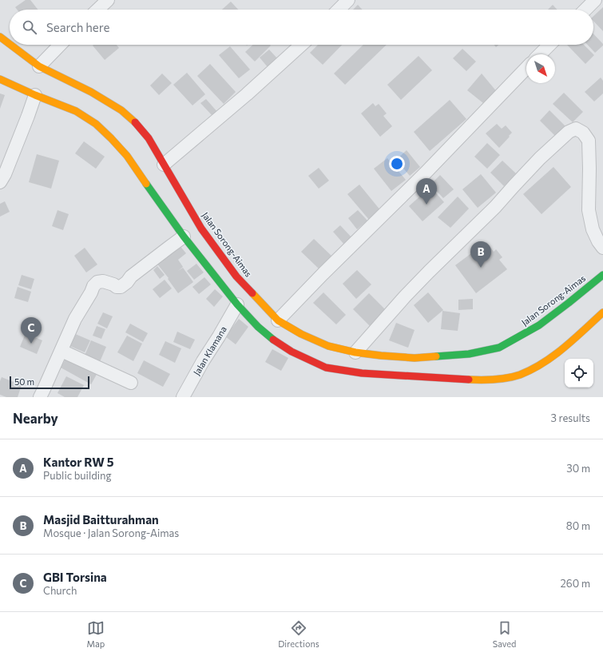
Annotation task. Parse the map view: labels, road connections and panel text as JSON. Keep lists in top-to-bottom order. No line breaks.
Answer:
{"streets":{"highway":["Jalan Sorong-Aimas"],"street":["Jalan Klamana"]},"scale_bar":"50 m","north":"bottom right","page":{"search":"Search here","pins":["A","B","C"],"scale":"50 m","heading":["Nearby","3 results"],"list":[{"mark":"A","name":"Kantor RW 5","note":"Public building","value":"30 m"},{"mark":"B","name":"Masjid Baitturahman","note":"Mosque · Jalan Sorong-Aimas","value":"80 m"},{"mark":"C","name":"GBI Torsina","note":"Church","value":"260 m"}],"nav":["Map","Directions","Saved"]}}
